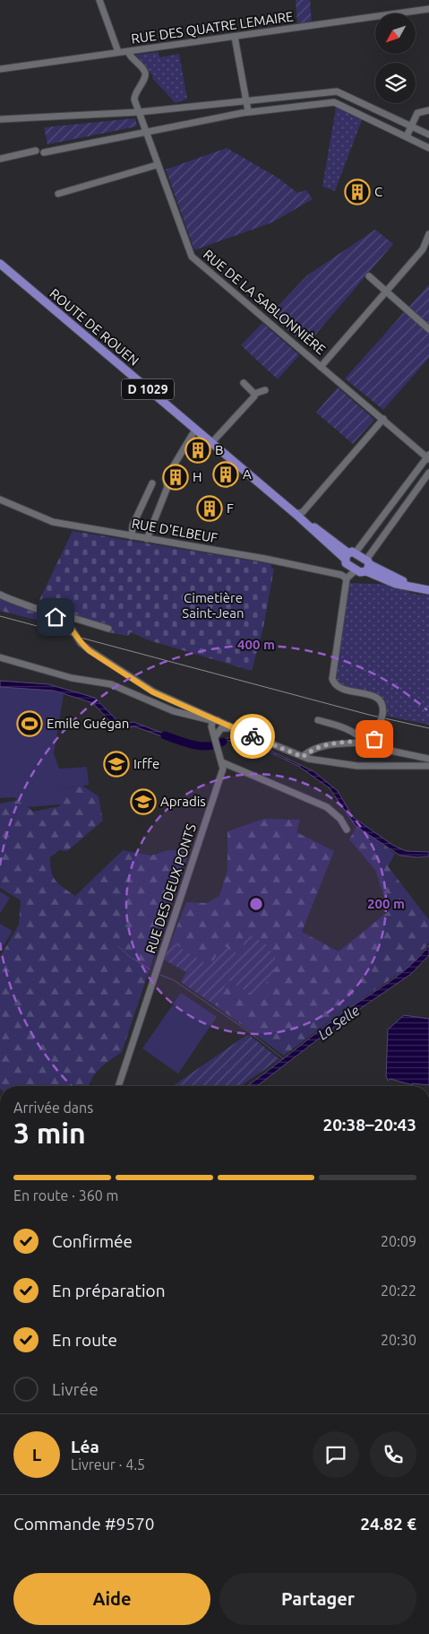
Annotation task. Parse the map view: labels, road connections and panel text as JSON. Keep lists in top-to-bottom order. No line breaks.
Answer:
{"streets":{"main road":["ROUTE DE ROUEN","D 1029"],"street":["RUE DES QUATRE LEMAIRE","RUE DE LA SABLONNIÈRE","RUE D'ELBEUF","RUE DES DEUX PONTS"]},"crossings":[["RUE DES QUATRE LEMAIRE","RUE DE LA SABLONNIÈRE"]],"water":["La Selle"],"parks":["Cimetière Saint-Jean"],"places":{"building":["C","B","A","H","F"],"sports":["Emile Guégan"],"school or university":["Irffe","Apradis"]},"north":"bottom left","page":{"heading":["3 min","Arrivée dans","20:38–20:43"],"panel":["Léa","Livreur · 4.5","Commande #9570","24.82 €"],"bar":"En route · 360 m","list":[["Confirmée","20:09"],["En préparation","20:22"],["En route","20:30"],"Livrée"],"round":"L","buttons":["Aide","Partager"]},"rings":["400 m","200 m"]}
